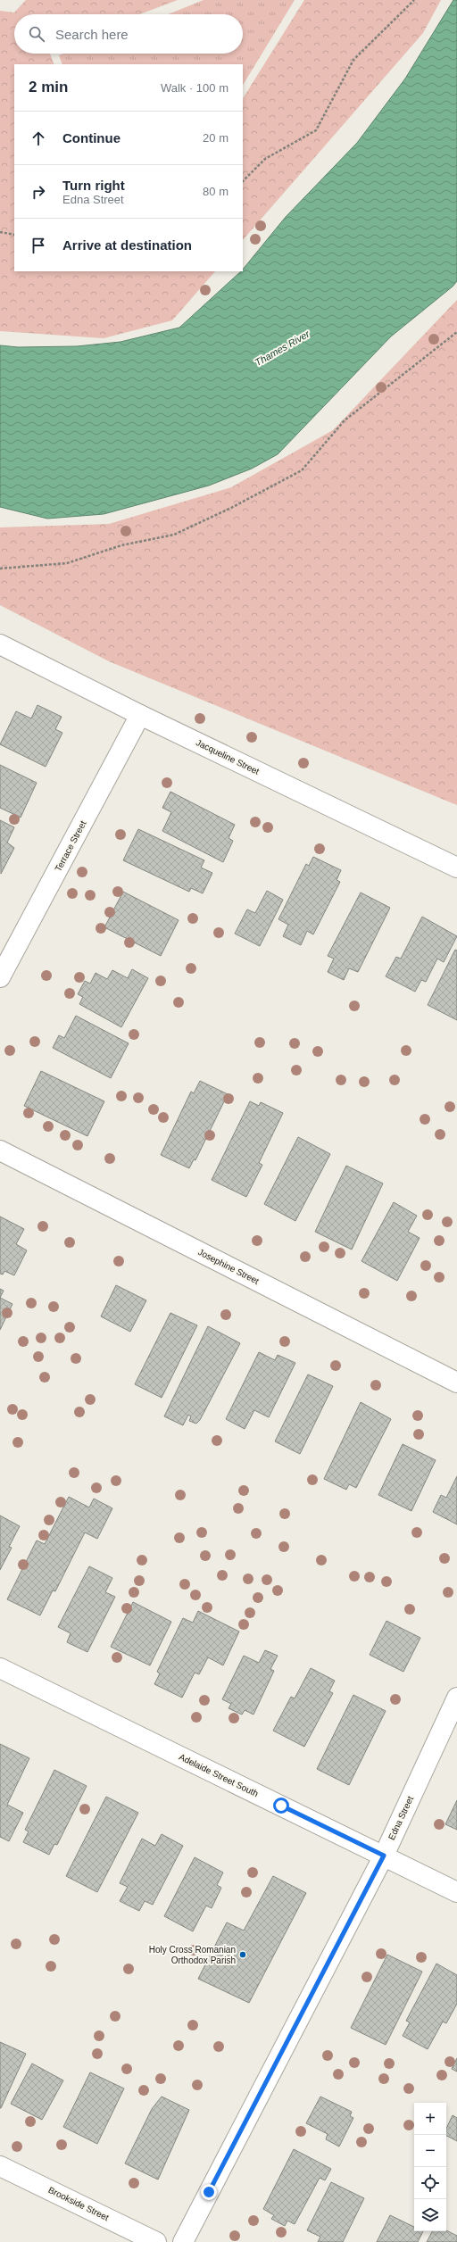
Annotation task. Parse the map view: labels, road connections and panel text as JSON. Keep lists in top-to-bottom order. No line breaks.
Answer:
{"streets":{"street":["Jacqueline Street","Terrace Street","Josephine Street","Adelaide Street South","Edna Street","Brookside Street"]},"crossings":[["Jacqueline Street","Terrace Street"],["Adelaide Street South","Edna Street"]],"water":["Thames River"],"places":["Holy Cross Romanian Orthodox Parish"],"page":{"search":"Search here","heading":["2 min","Walk · 100 m"],"list":[["Continue","20 m"],["Turn right","Edna Street","80 m"],"Arrive at destination"],"map_buttons":["+","−"]}}
